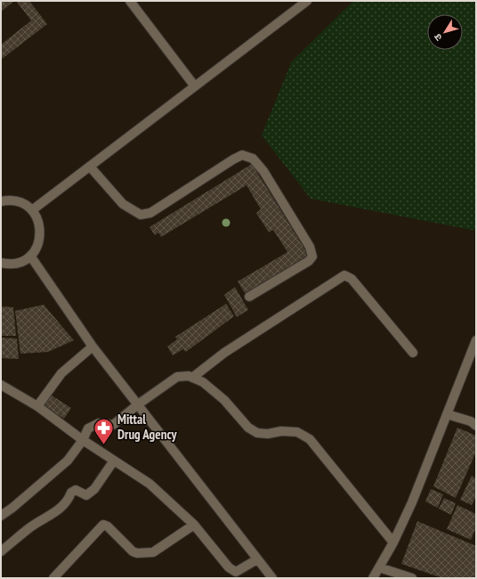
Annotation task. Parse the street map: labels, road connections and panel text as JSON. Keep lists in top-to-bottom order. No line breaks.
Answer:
{"places":{"pharmacy":["Mittal Drug Agency"]},"north":"bottom left"}
